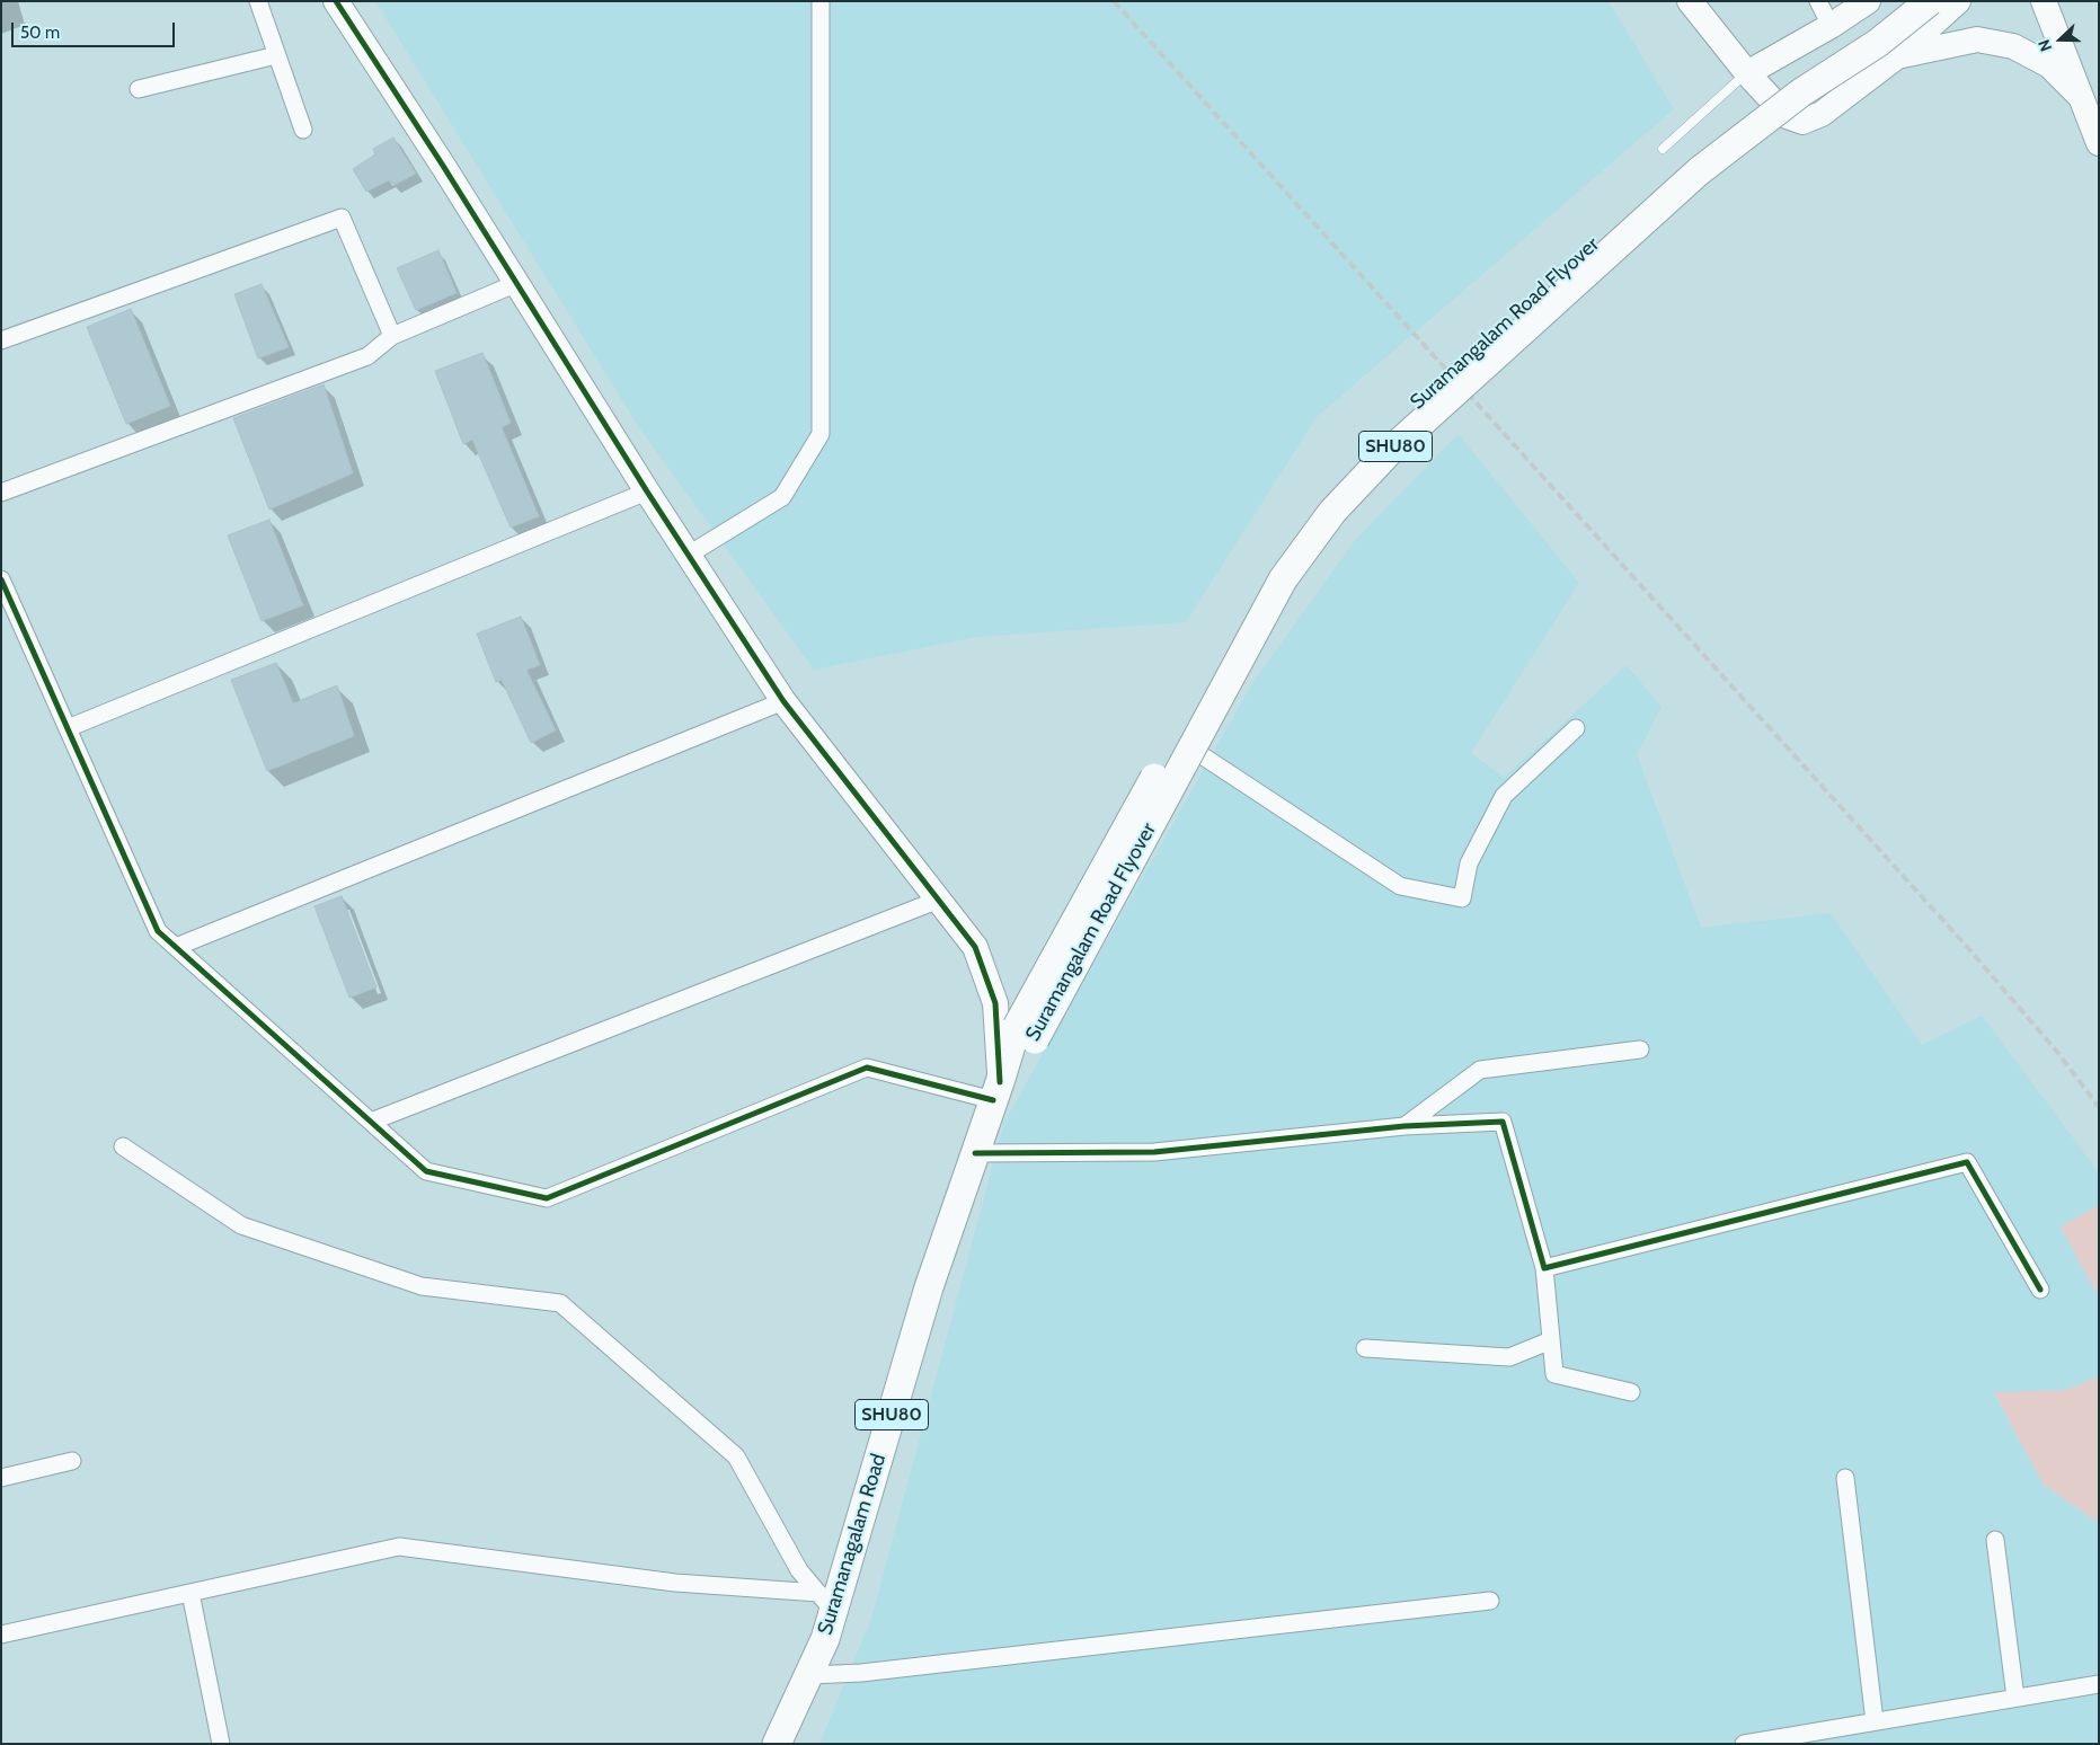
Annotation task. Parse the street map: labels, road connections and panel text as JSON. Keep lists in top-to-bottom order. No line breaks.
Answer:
{"streets":{"main road":["Suramangalam Road Flyover","SHU80","Suramanagalam Road"]},"crossings":[["Suramangalam Road Flyover","Suramanagalam Road"]],"scale_bar":"50 m","north":"left"}
